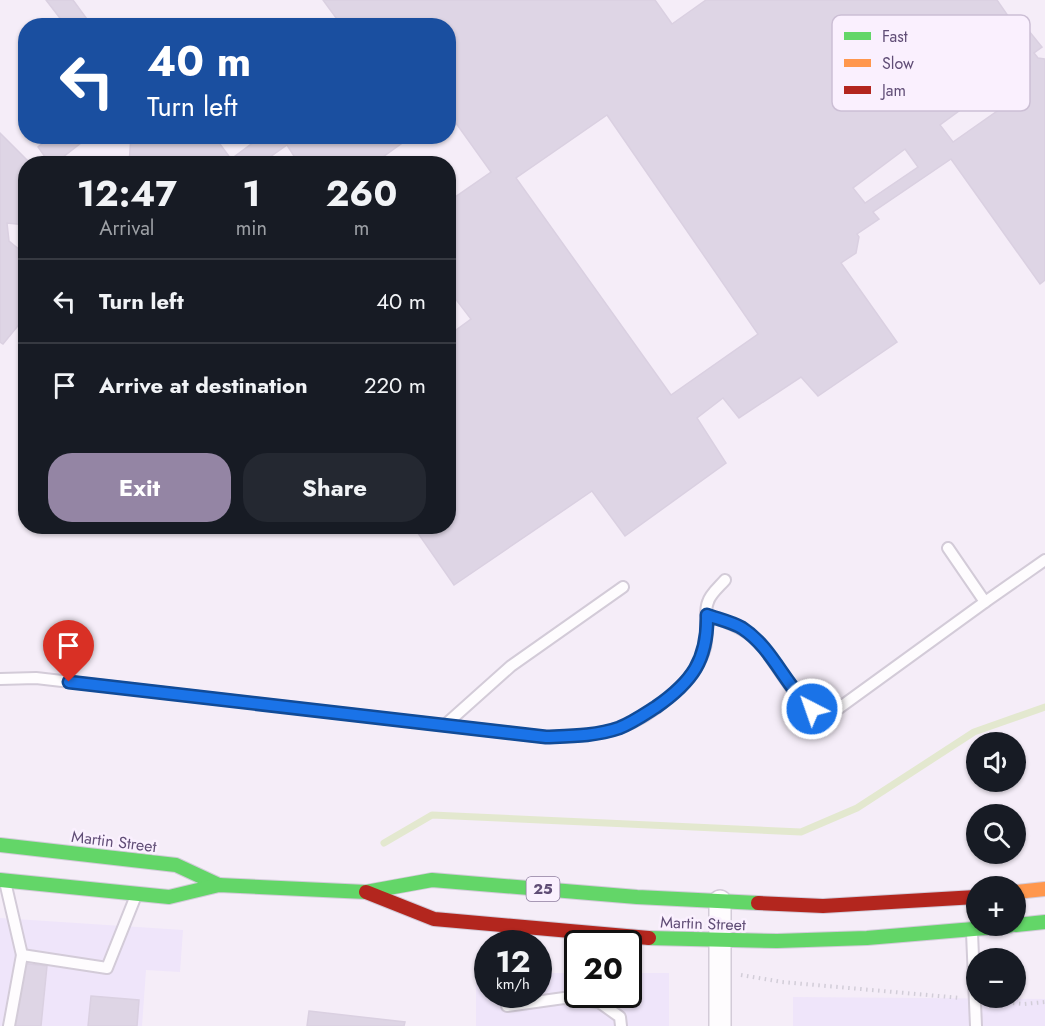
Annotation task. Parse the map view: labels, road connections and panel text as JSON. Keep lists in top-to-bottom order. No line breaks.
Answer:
{"streets":{"main road":["Martin Street","25"]},"legend":["Fast","Slow","Jam"],"page":{"turn":["40 m","Turn left"],"eta":["12:47","Arrival","1","min","260","m"],"list":[{"name":"Turn left","value":"40 m"},{"name":"Arrive at destination","value":"220 m"}],"buttons":["Exit","Share"],"map_buttons":["+","−"],"speed":"12 km/h","limit":"20"}}
